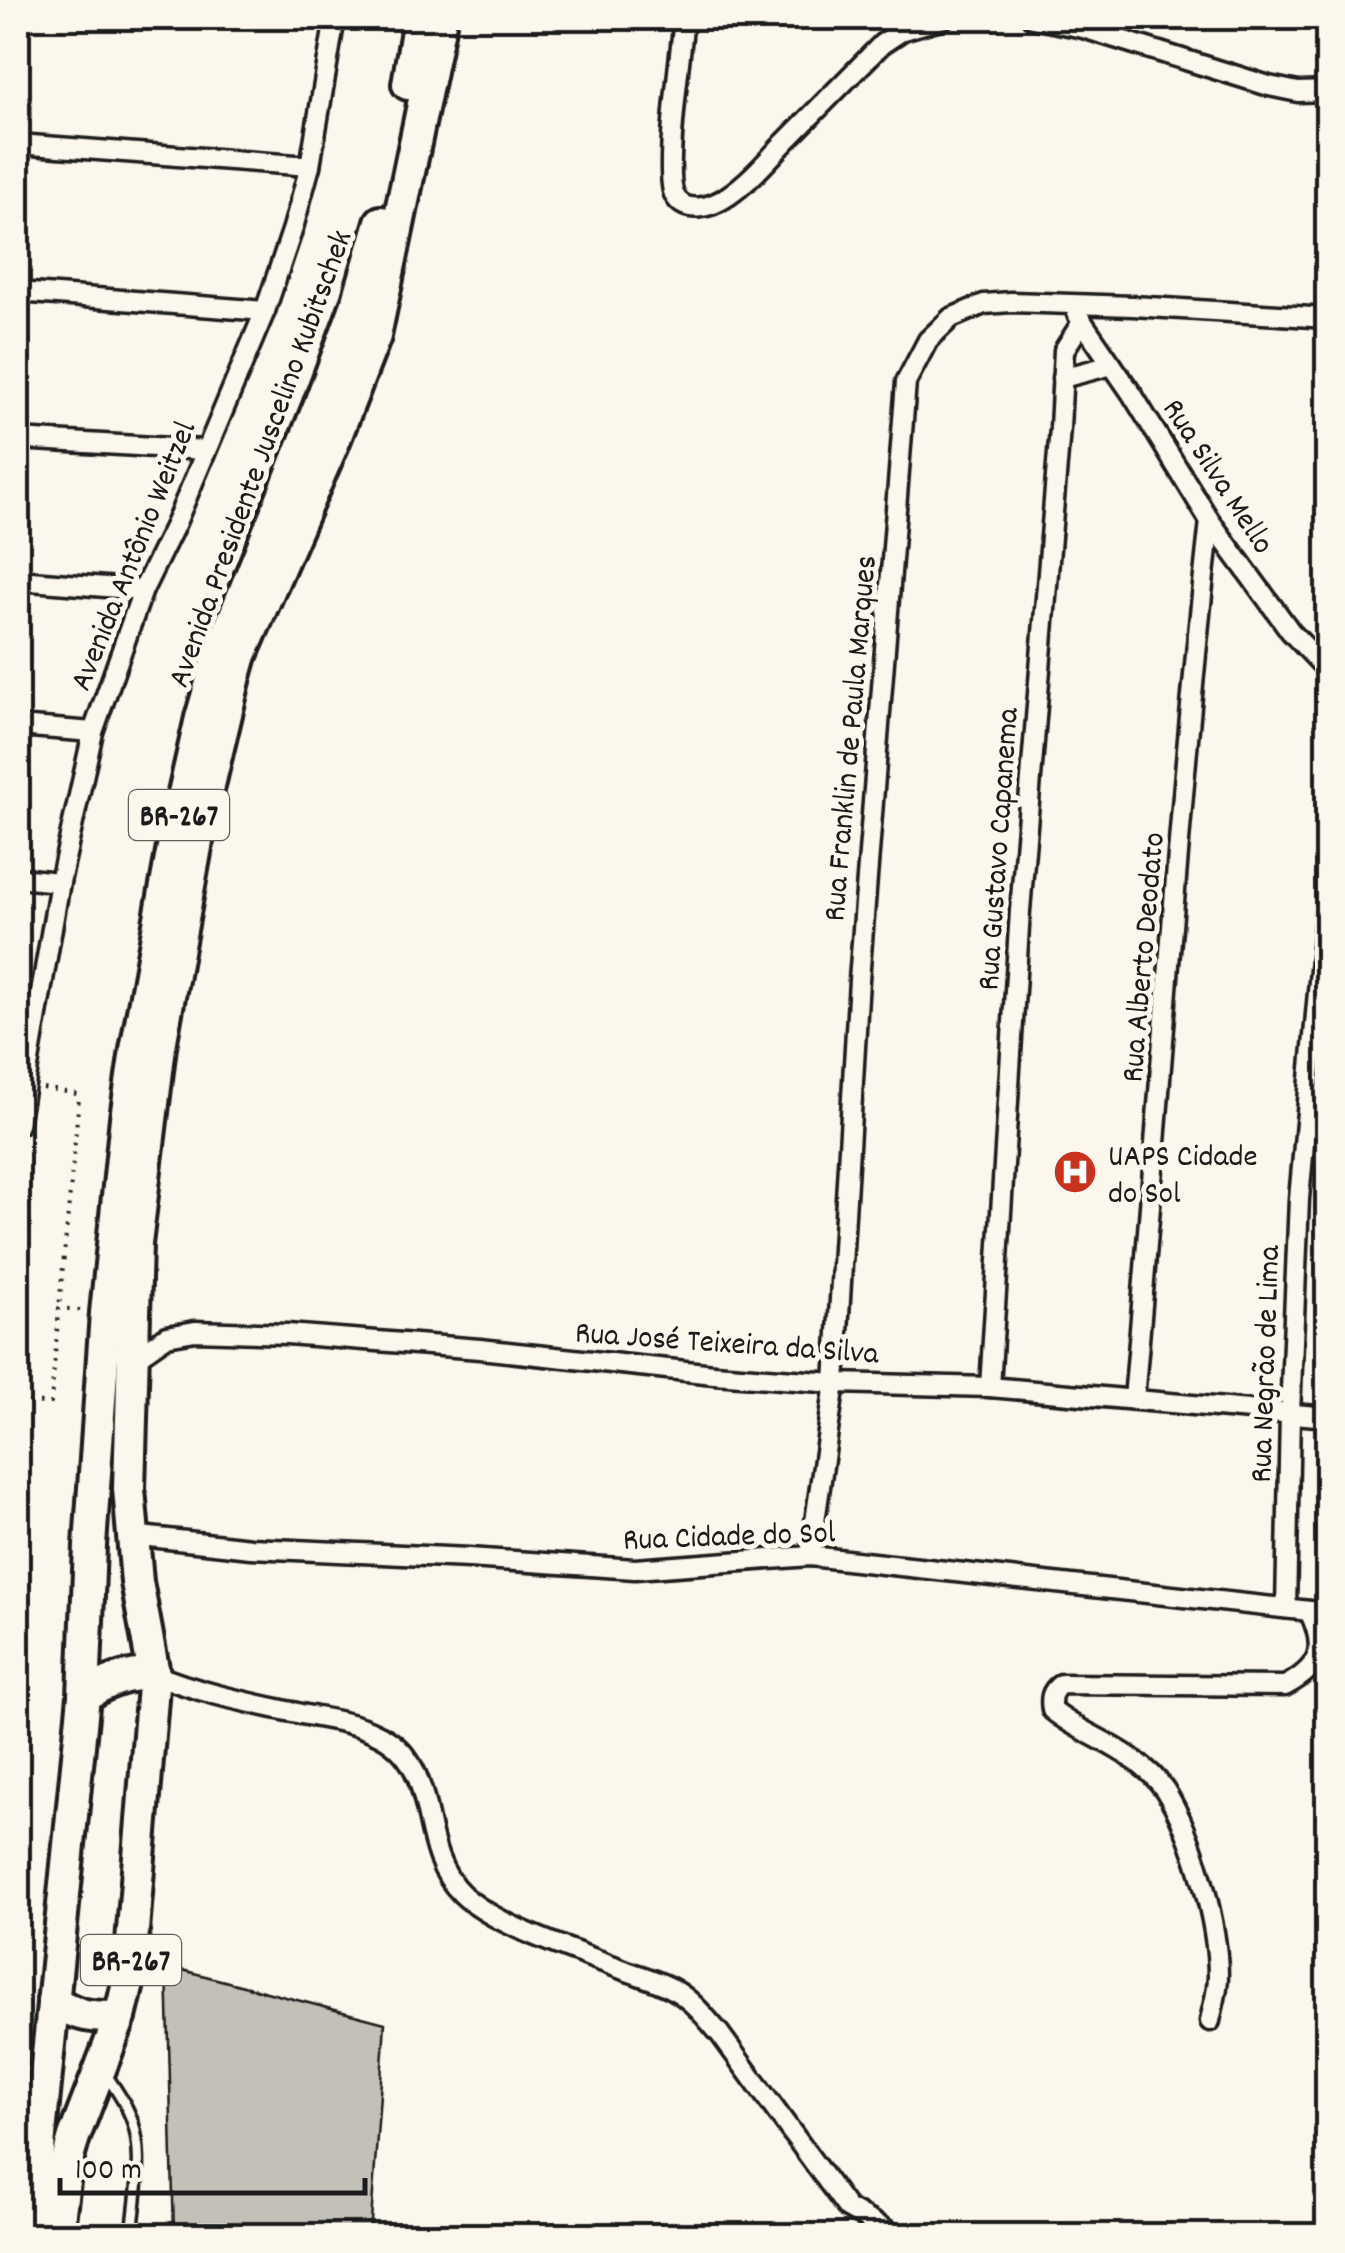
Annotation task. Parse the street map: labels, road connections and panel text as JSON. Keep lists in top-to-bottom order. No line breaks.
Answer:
{"streets":{"highway":["Avenida Presidente Juscelino Kubitschek","BR-267"],"street":["Rua Silva Mello","Avenida Antônio Weitzel","Rua Franklin de Paula Marques","Rua Gustavo Capanema","Rua Alberto Deodato","Rua José Teixeira da Silva","Rua Negrão de Lima","Rua Cidade do Sol"]},"crossings":[["Avenida Presidente Juscelino Kubitschek","Rua José Teixeira da Silva"],["Avenida Presidente Juscelino Kubitschek","Rua Cidade do Sol"],["Rua Silva Mello","Rua Franklin de Paula Marques"],["Rua Silva Mello","Rua Gustavo Capanema"],["Rua Silva Mello","Rua Alberto Deodato"],["Rua Franklin de Paula Marques","Rua José Teixeira da Silva"],["Rua Franklin de Paula Marques","Rua Cidade do Sol"],["Rua Gustavo Capanema","Rua José Teixeira da Silva"],["Rua Alberto Deodato","Rua José Teixeira da Silva"],["Rua José Teixeira da Silva","Rua Negrão de Lima"],["Rua Negrão de Lima","Rua Cidade do Sol"]],"places":{"hospital":["UAPS Cidade do Sol"]},"scale_bar":"100 m"}
